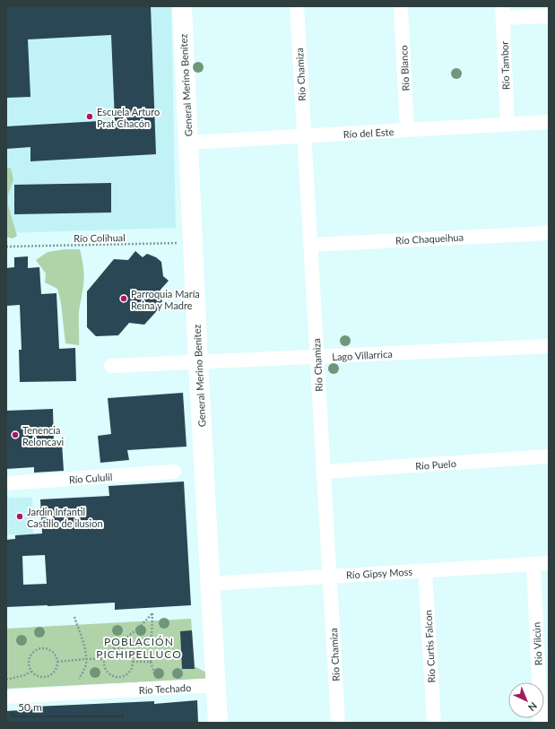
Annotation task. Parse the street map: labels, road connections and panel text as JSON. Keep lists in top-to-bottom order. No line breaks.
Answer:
{"streets":{"street":["Río Tambor","Río Blanco","Río Chamiza","General Merino Benítez","Río del Este","Río Chaqueihua","Lago Villarrica","Río Puelo","Río Cululil","Río Gipsy Moss","Río Vilcún","Río Curtis Falcon","Río Techado"],"path":["Río Colihual"]},"crossings":[["Río Tambor","Río del Este"],["Río Blanco","Río del Este"],["Río Chamiza","Río del Este"],["Río Chamiza","Río Chaqueihua"],["Río Chamiza","Lago Villarrica"],["Río Chamiza","Río Puelo"],["Río Chamiza","Río Gipsy Moss"],["General Merino Benítez","Río del Este"],["General Merino Benítez","Río Colihual"],["General Merino Benítez","Lago Villarrica"],["General Merino Benítez","Río Gipsy Moss"],["General Merino Benítez","Río Techado"],["Río Gipsy Moss","Río Vilcún"],["Río Gipsy Moss","Río Curtis Falcon"]],"districts":["POBLACIÓN PICHIPELLUCO"],"places":["Escuela Arturo Prat Chacón","Parroquia María Reina y Madre","Tenencia Reloncavi","Jardin Infantil Castillo de ilusion"],"scale_bar":"50 m","north":"bottom right"}
